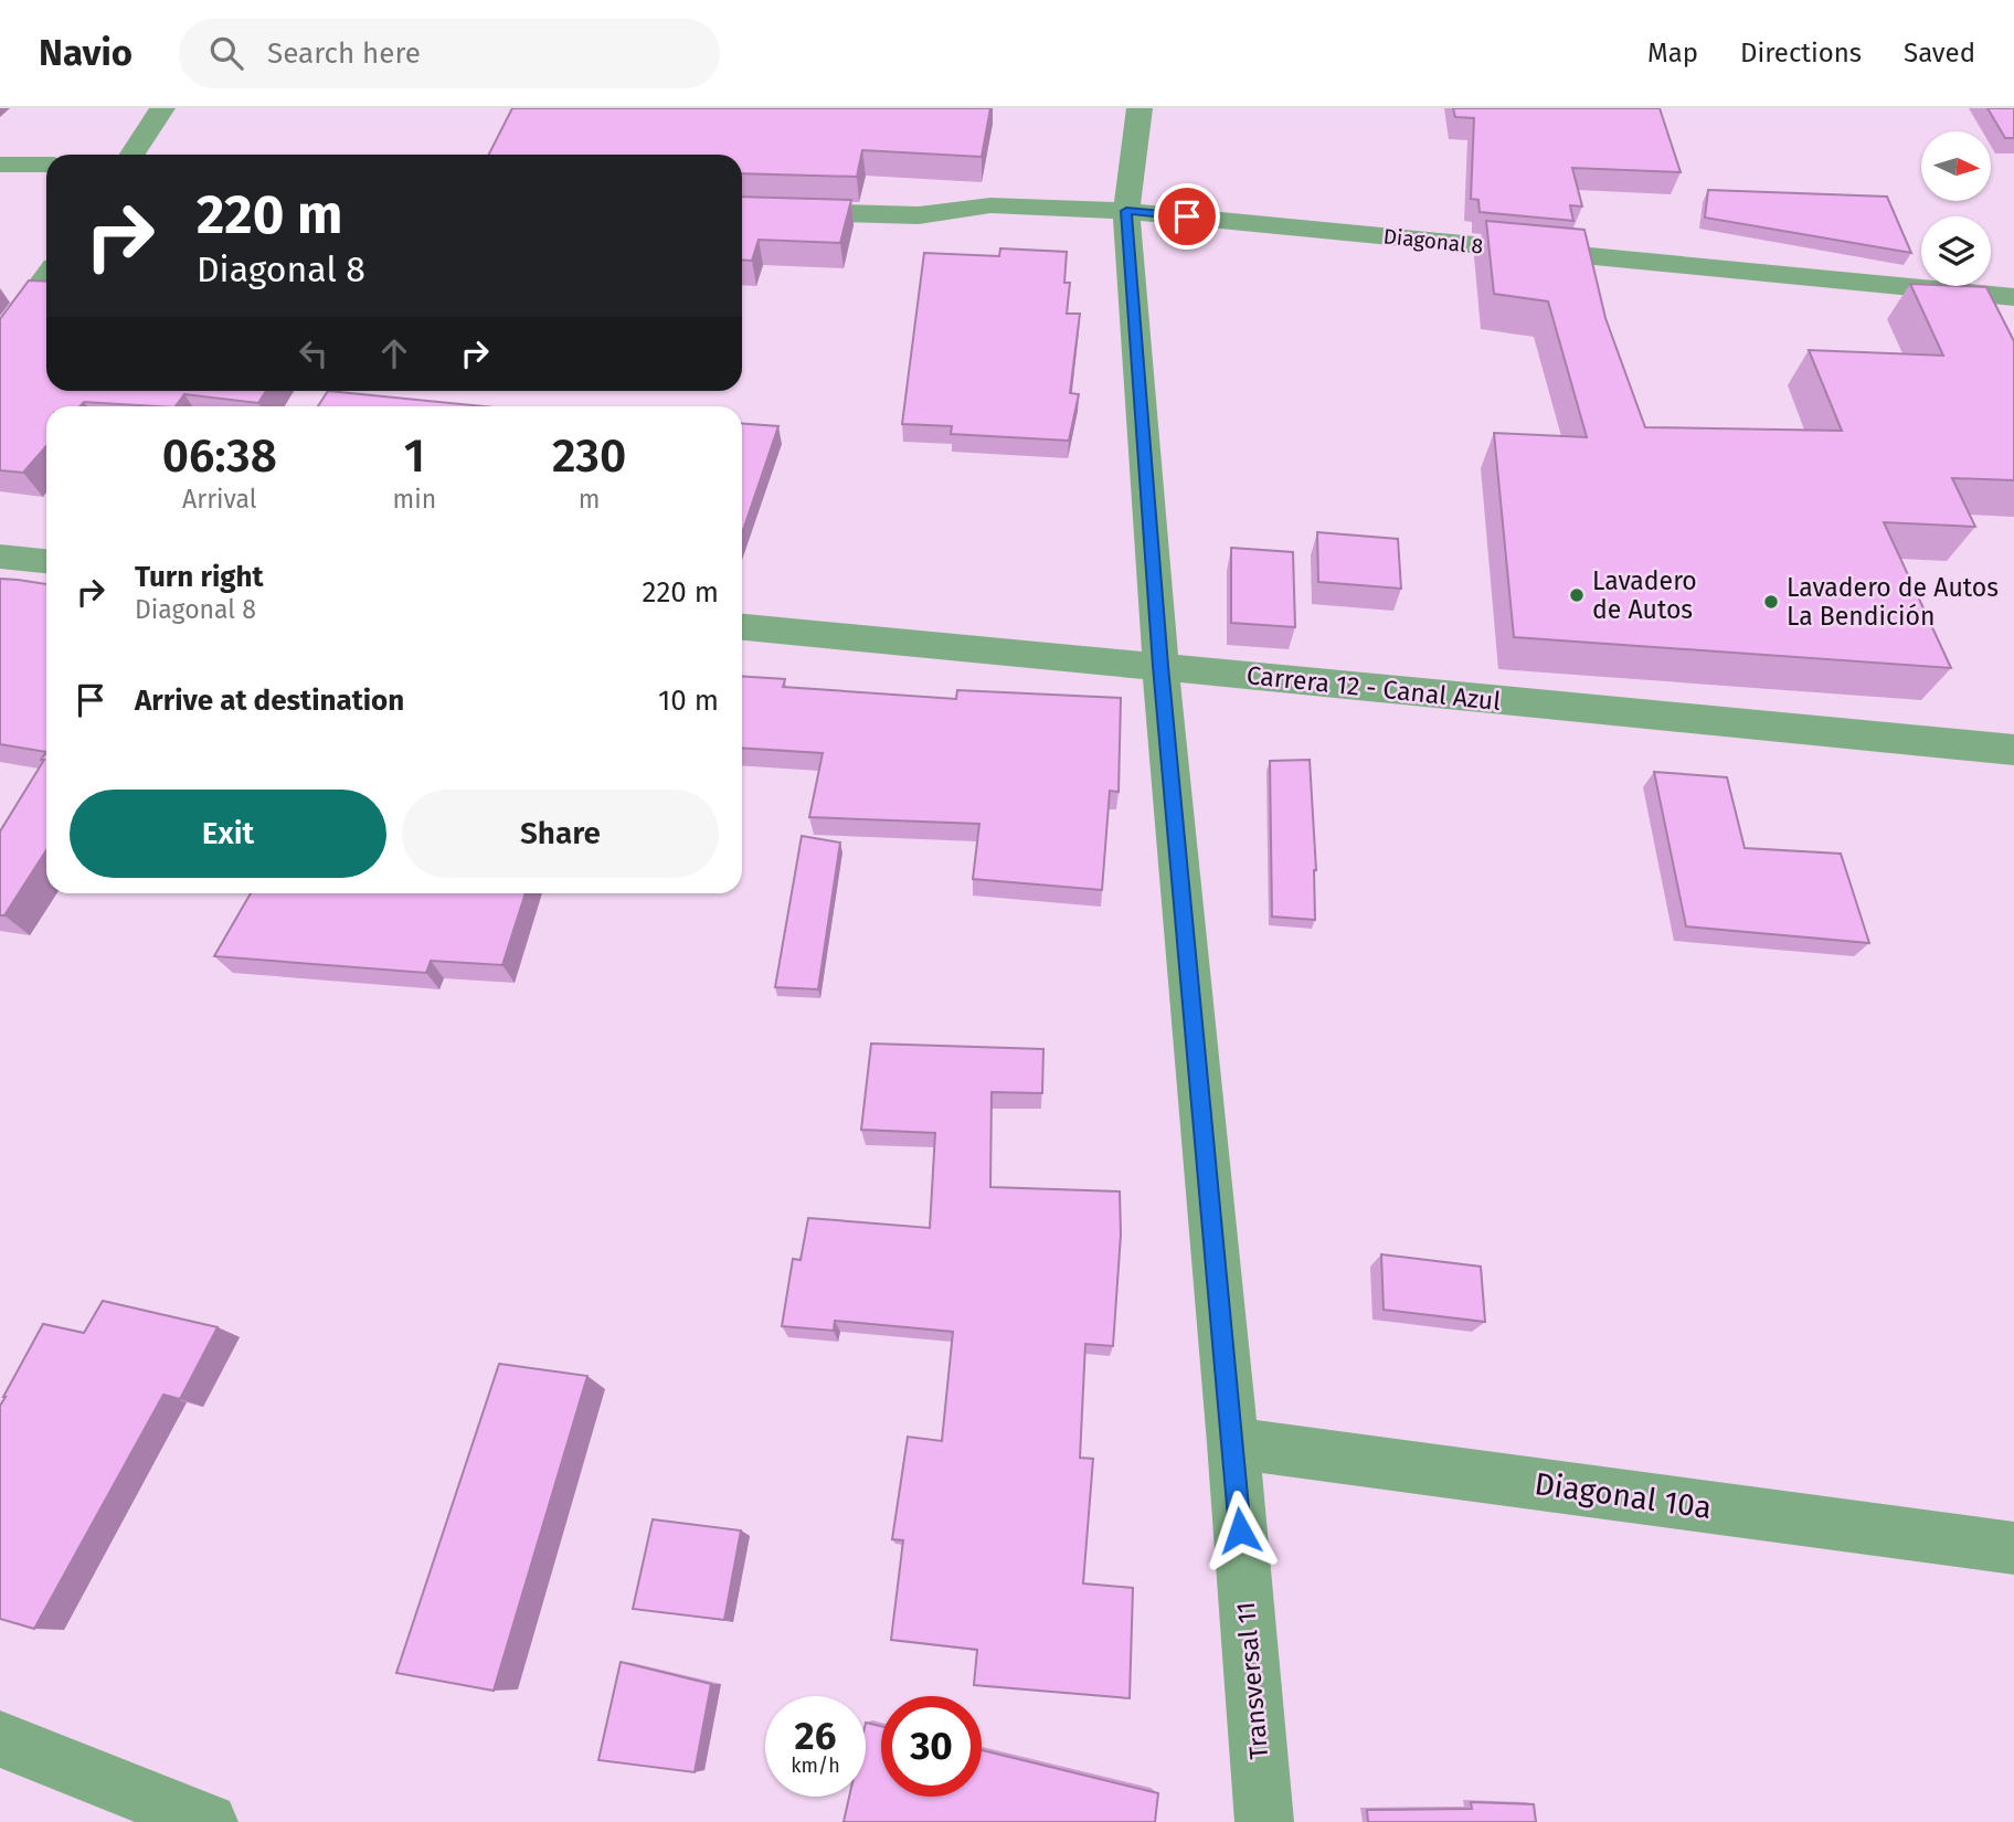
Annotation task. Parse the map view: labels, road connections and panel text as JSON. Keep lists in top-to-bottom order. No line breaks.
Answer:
{"streets":{"street":["Diagonal 8","Carrera 12 - Canal Azul","Diagonal 10a","Transversal 11"]},"crossings":[["Diagonal 8","Transversal 11"],["Carrera 12 - Canal Azul","Transversal 11"],["Diagonal 10a","Transversal 11"]],"places":["Lavadero de Autos","Lavadero de Autos La Bendición"],"north":"right","page":{"header":"Navio","search":"Search here","nav":["Map","Directions","Saved"],"turn":["220 m","Diagonal 8"],"eta":["06:38","Arrival","1","min","230","m"],"list":[{"name":"Turn right","note":"Diagonal 8","value":"220 m"},{"name":"Arrive at destination","value":"10 m"}],"buttons":["Exit","Share"],"speed":"26 km/h","limit":"30"}}
